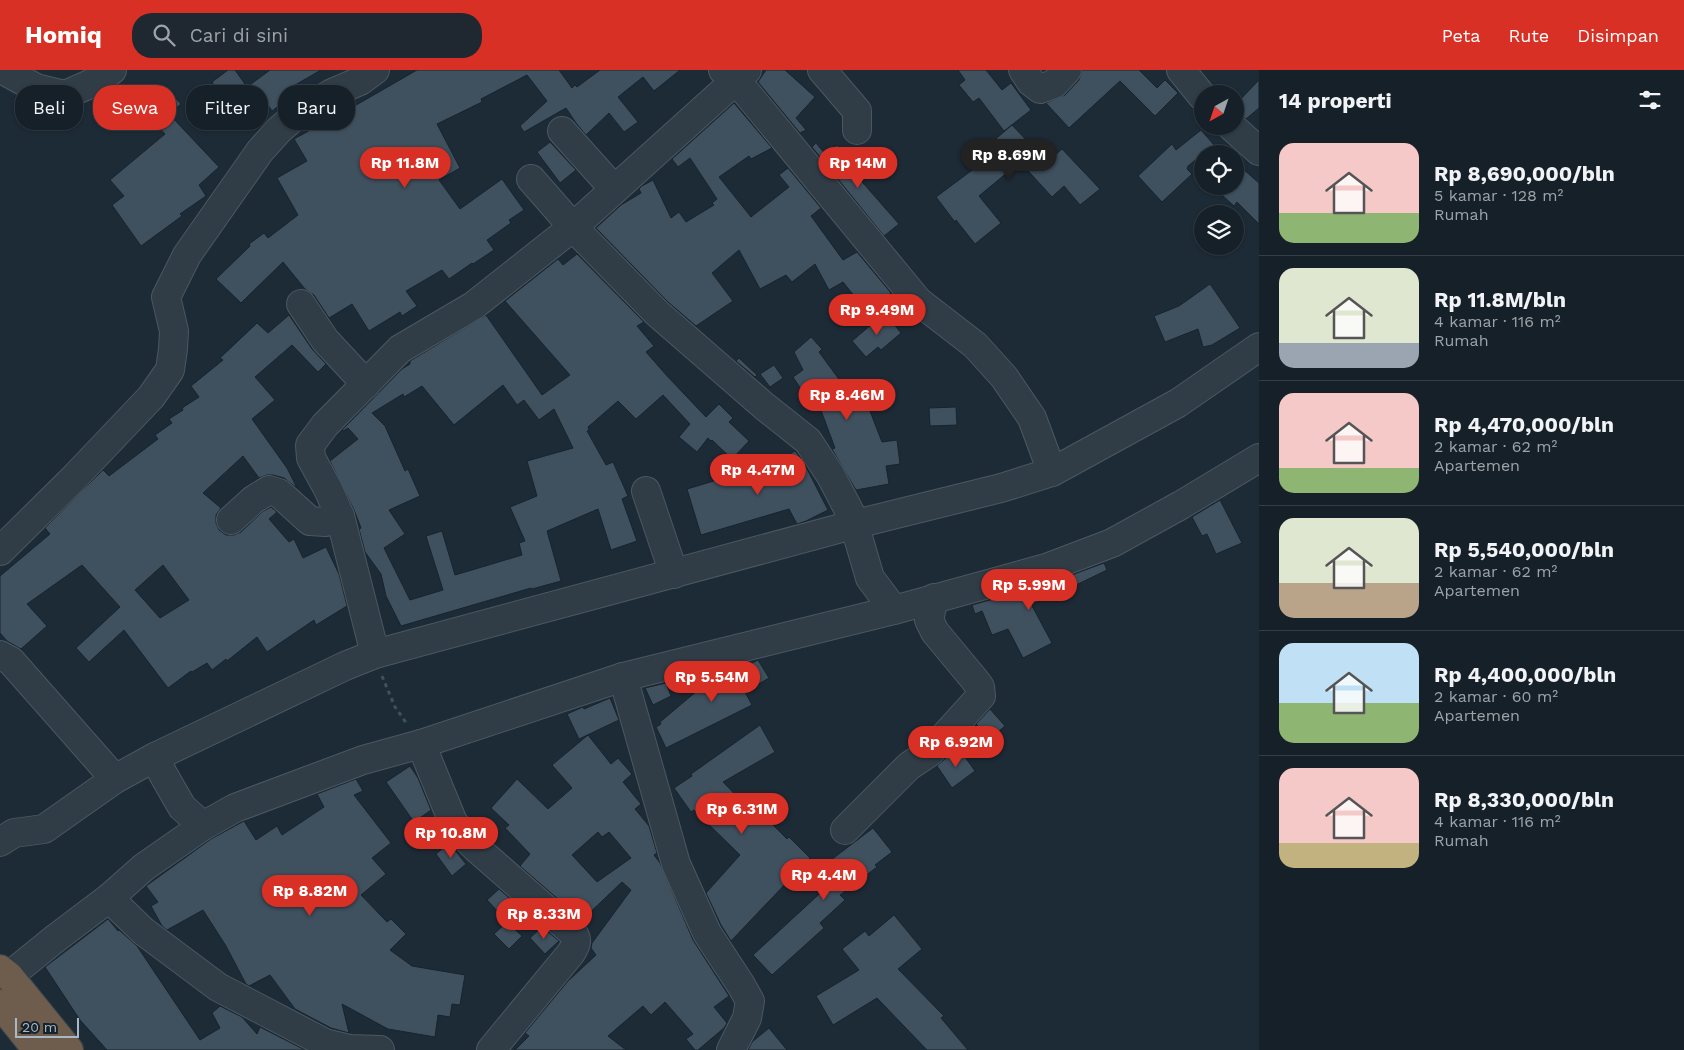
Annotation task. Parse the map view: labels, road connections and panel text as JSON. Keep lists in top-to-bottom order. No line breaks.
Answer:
{"scale_bar":"20 m","north":"bottom left","page":{"header":"Homiq","search":"Cari di sini","nav":["Peta","Rute","Disimpan"],"heading":"14 properti","chip":["Beli","Sewa","Filter","Baru"],"list":[{"name":"Rp 8,690,000/bln","note":"5 kamar · 128 m² · Rumah"},{"name":"Rp 11.8M/bln","note":"4 kamar · 116 m² · Rumah"},{"name":"Rp 4,470,000/bln","note":"2 kamar · 62 m² · Apartemen"},{"name":"Rp 5,540,000/bln","note":"2 kamar · 62 m² · Apartemen"},{"name":"Rp 4,400,000/bln","note":"2 kamar · 60 m² · Apartemen"},{"name":"Rp 8,330,000/bln","note":"4 kamar · 116 m² · Rumah"}],"price":["Rp 8.69M","Rp 11.8M","Rp 14M","Rp 9.49M","Rp 8.46M","Rp 4.47M","Rp 5.99M","Rp 5.54M","Rp 6.92M","Rp 6.31M","Rp 10.8M","Rp 4.4M","Rp 8.82M","Rp 8.33M"],"scale":"20 m"}}
